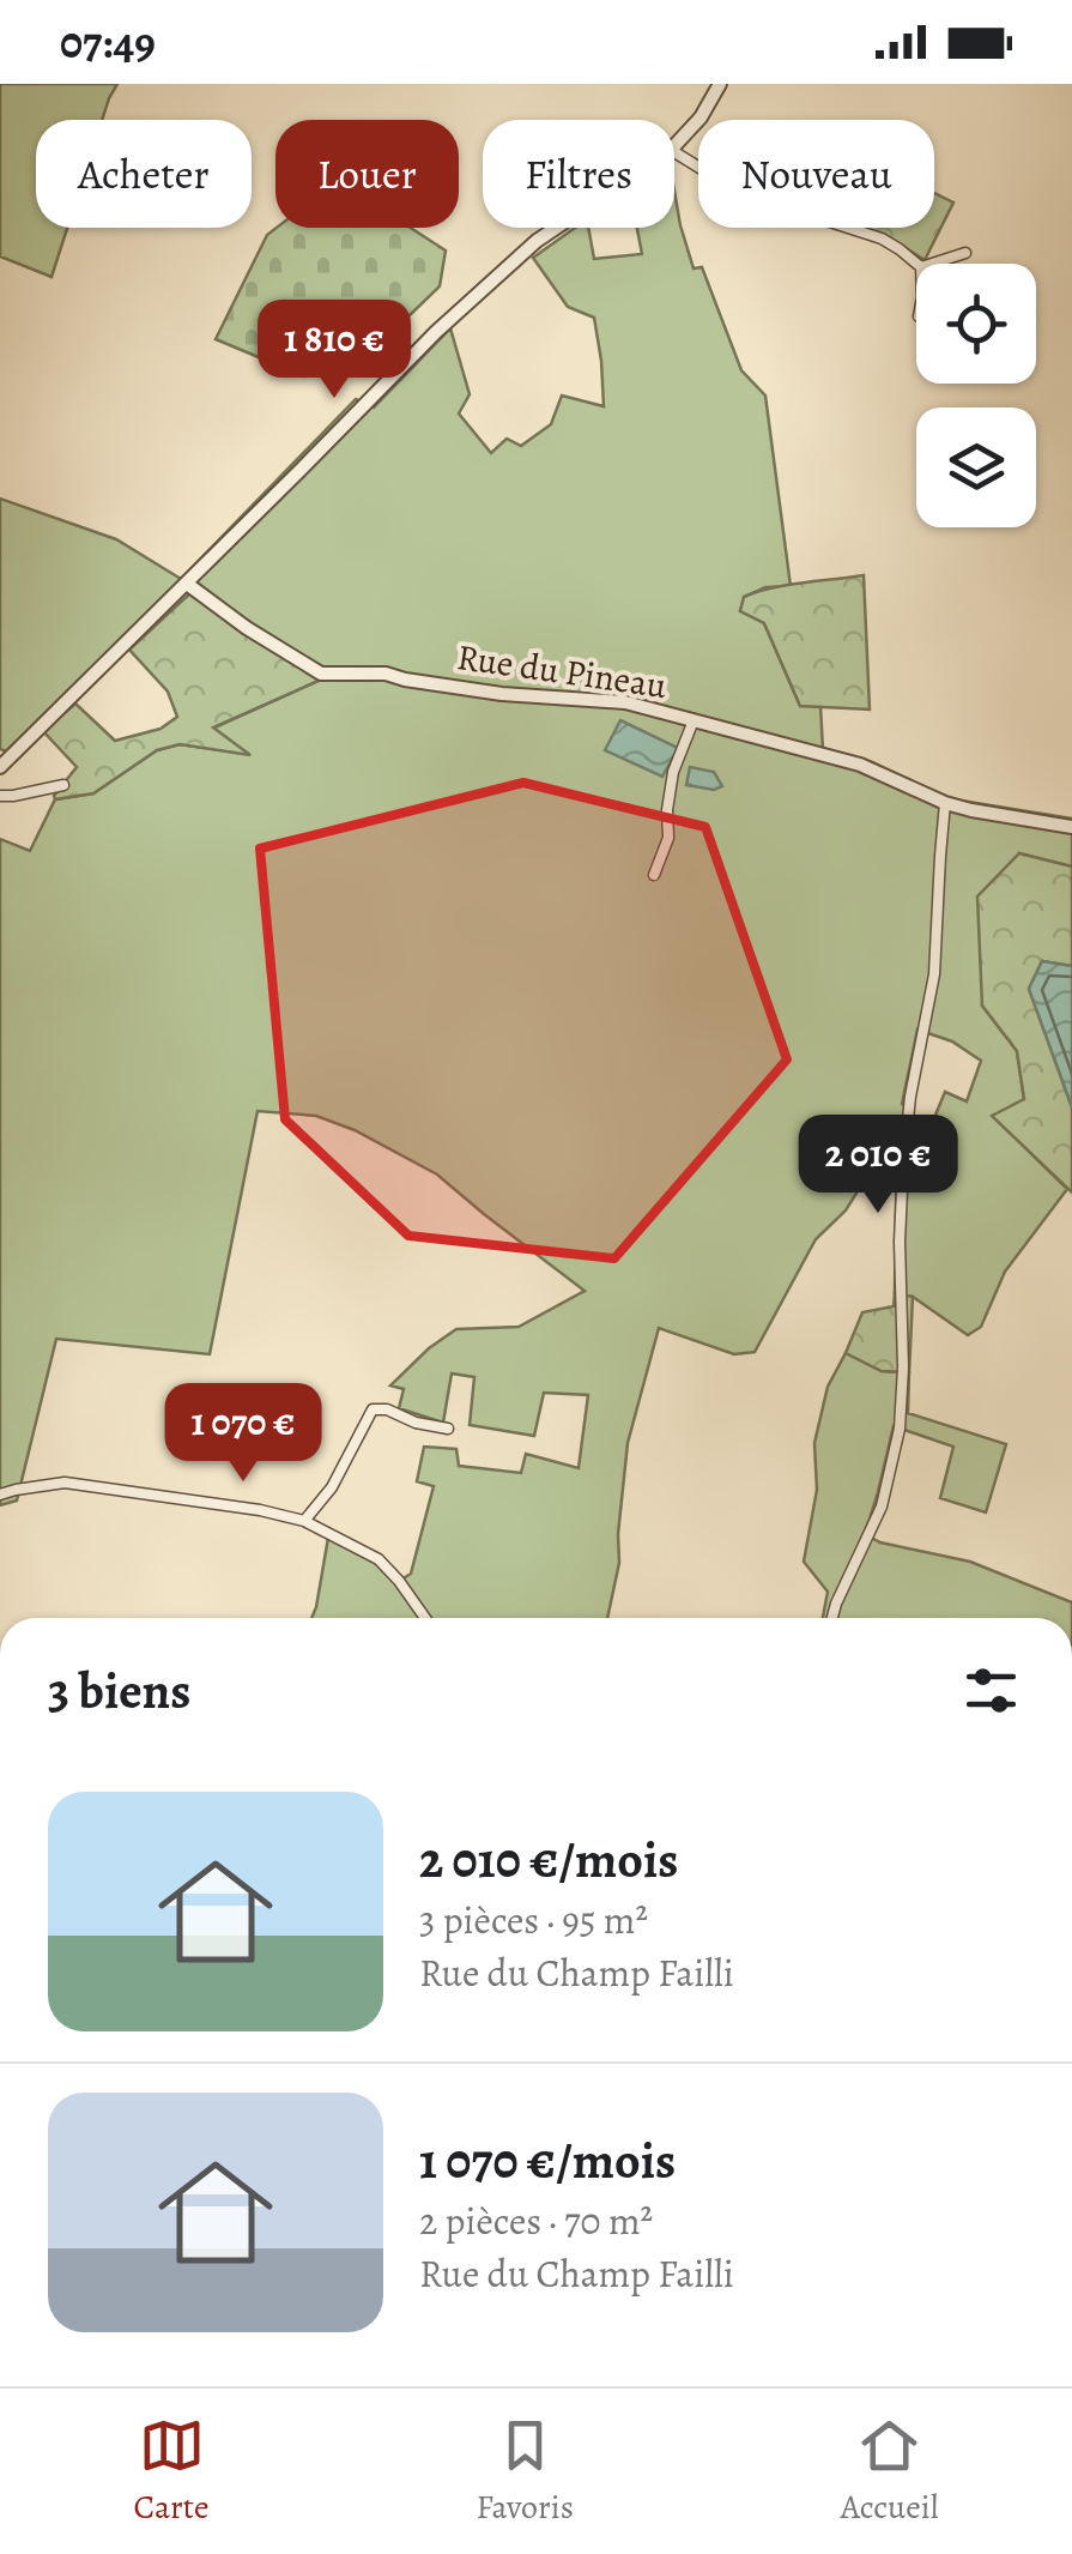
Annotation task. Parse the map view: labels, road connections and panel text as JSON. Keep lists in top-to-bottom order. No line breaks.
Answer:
{"streets":{"street":["Rue du Pineau"]},"page":{"status":"07:49","chip":["Acheter","Louer","Filtres","Nouveau"],"price":["1 810 €","2 010 €","1 070 €"],"heading":"3 biens","list":[{"name":"2 010 €/mois","note":"3 pièces · 95 m² · Rue du Champ Failli"},{"name":"1 070 €/mois","note":"2 pièces · 70 m² · Rue du Champ Failli"}],"tabs":["Carte","Favoris","Accueil"]}}
